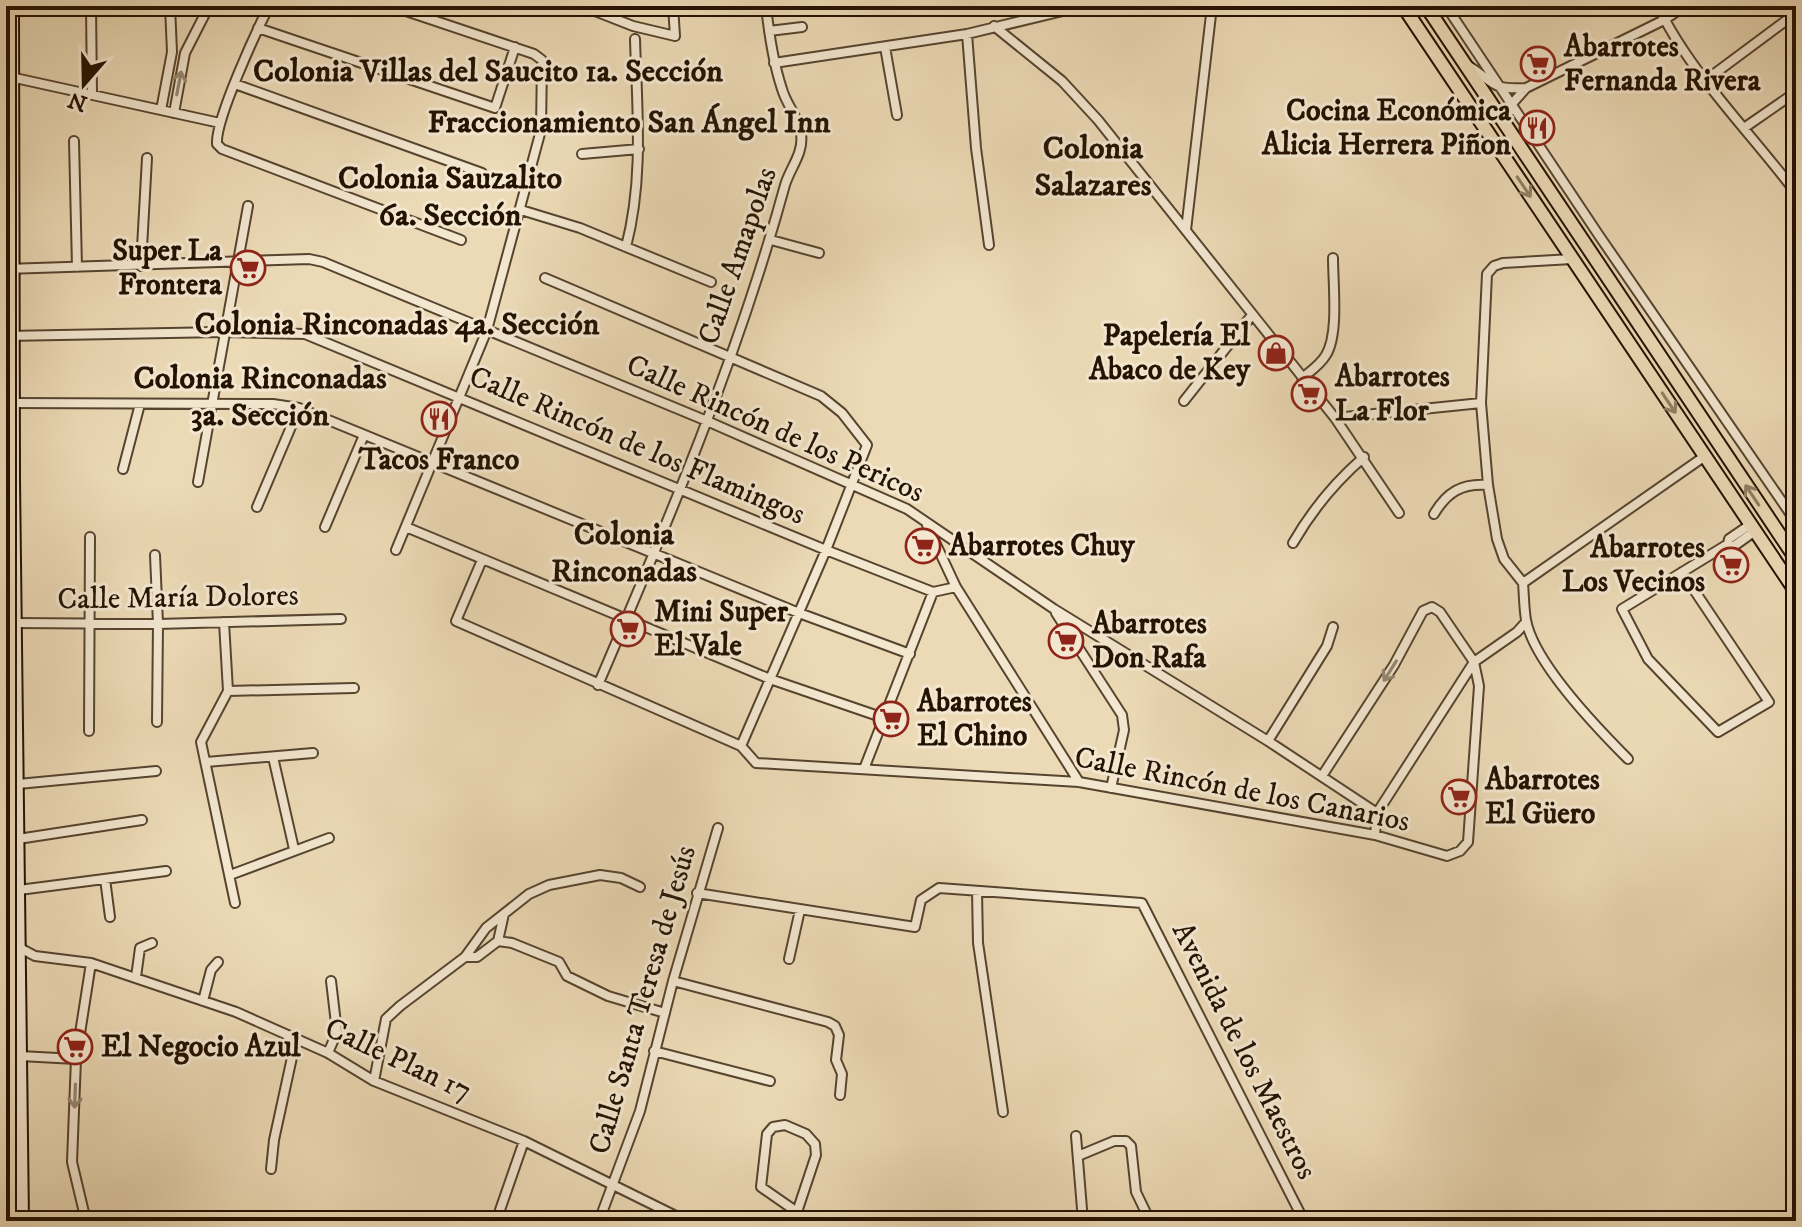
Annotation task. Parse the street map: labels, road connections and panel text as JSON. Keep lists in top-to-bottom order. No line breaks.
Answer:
{"streets":{"street":["Calle Amapolas","Calle Rincón de los Pericos","Calle Rincón de los Flamingos","Calle María Dolores","Calle Rincón de los Canarios","Calle Santa Teresa de Jesús","Avenida de los Maestros","Calle Plan 17"]},"crossings":[["Calle Amapolas","Calle Rincón de los Pericos"],["Calle Amapolas","Calle Rincón de los Flamingos"],["Calle Amapolas","Calle Rincón de los Canarios"],["Calle Santa Teresa de Jesús","Calle Plan 17"]],"districts":["Colonia Villas del Saucito 1a. Sección","Fraccionamiento San Ángel Inn","Colonia Salazares","Colonia Sauzalito 6a. Sección","Colonia Rinconadas 4a. Sección","Colonia Rinconadas 3a. Sección","Colonia Rinconadas"],"places":{"supermarket":["Abarrotes Fernanda Rivera","Super La Frontera","Abarrotes La Flor","Abarrotes Chuy","Abarrotes Los Vecinos","Mini Super El Vale","Abarrotes Don Rafa","Abarrotes El Chino","Abarrotes El Güero","El Negocio Azul"],"restaurant":["Cocina Económica Alicia Herrera Piñon","Tacos Franco"],"shop":["Papelería El Abaco de Key"]},"north":"bottom"}
